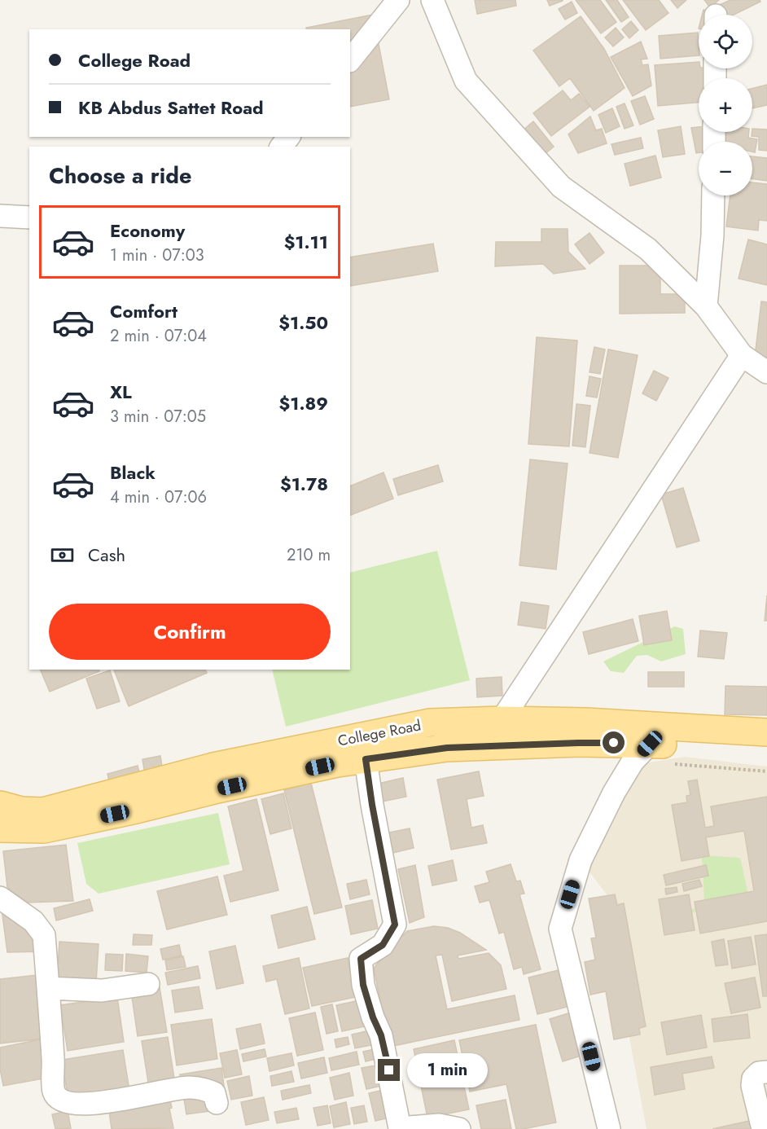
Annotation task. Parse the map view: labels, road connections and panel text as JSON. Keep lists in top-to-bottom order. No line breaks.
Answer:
{"streets":{"main road":["College Road"]},"page":{"map_buttons":["+","−"],"banner":["College Road","KB Abdus Sattet Road"],"heading":"Choose a ride","list":[{"name":"Economy","note":"1 min · 07:03","value":"$1.11"},{"name":"Comfort","note":"2 min · 07:04","value":"$1.50"},{"name":"XL","note":"3 min · 07:05","value":"$1.89"},{"name":"Black","note":"4 min · 07:06","value":"$1.78"}],"pay":["Cash","210 m"],"buttons":"Confirm","bubble":"1 min"}}
